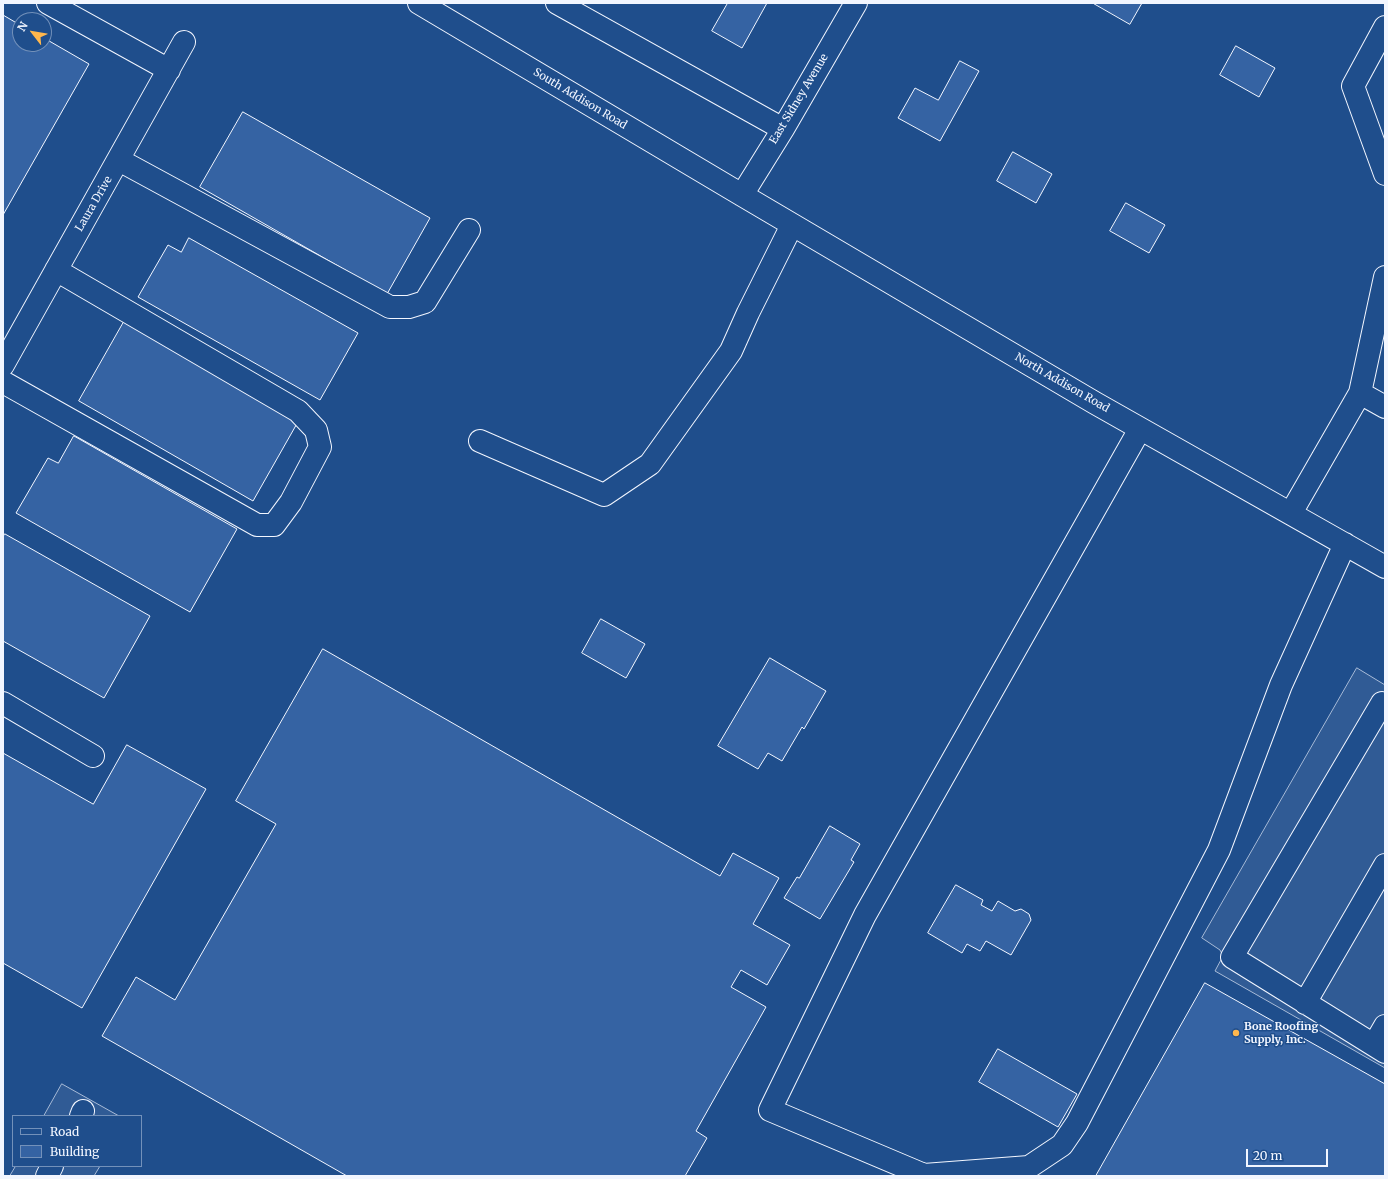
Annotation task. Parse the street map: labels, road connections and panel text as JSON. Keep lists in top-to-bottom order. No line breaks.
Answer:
{"streets":{"street":["South Addison Road","East Sidney Avenue","Laura Drive","North Addison Road"]},"crossings":[["South Addison Road","East Sidney Avenue"],["South Addison Road","North Addison Road"],["East Sidney Avenue","North Addison Road"]],"places":["Bone Roofing Supply, Inc."],"legend":["Road","Building"],"scale_bar":"20 m","north":"top left"}
